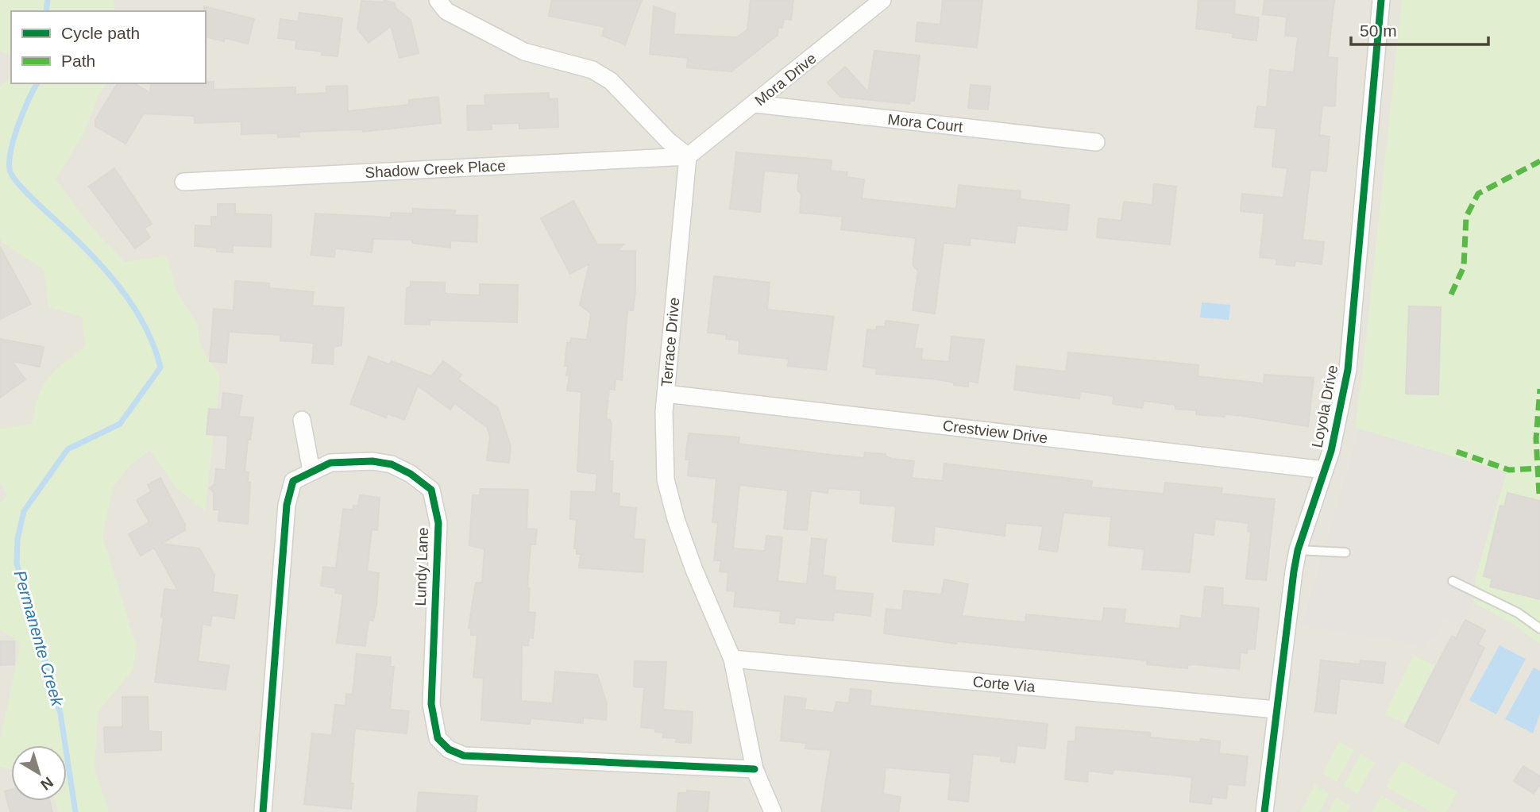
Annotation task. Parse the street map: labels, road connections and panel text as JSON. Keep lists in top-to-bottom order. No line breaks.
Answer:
{"streets":{"street":["Mora Drive","Mora Court","Shadow Creek Place","Terrace Drive","Loyola Drive","Crestview Drive","Lundy Lane","Corte Via"]},"crossings":[["Mora Drive","Mora Court"],["Mora Drive","Shadow Creek Place"],["Mora Drive","Terrace Drive"],["Shadow Creek Place","Terrace Drive"],["Terrace Drive","Crestview Drive"],["Terrace Drive","Lundy Lane"],["Terrace Drive","Corte Via"],["Loyola Drive","Crestview Drive"],["Loyola Drive","Corte Via"]],"water":["Permanente Creek"],"legend":["Cycle path","Path"],"scale_bar":"50 m","north":"bottom right"}
